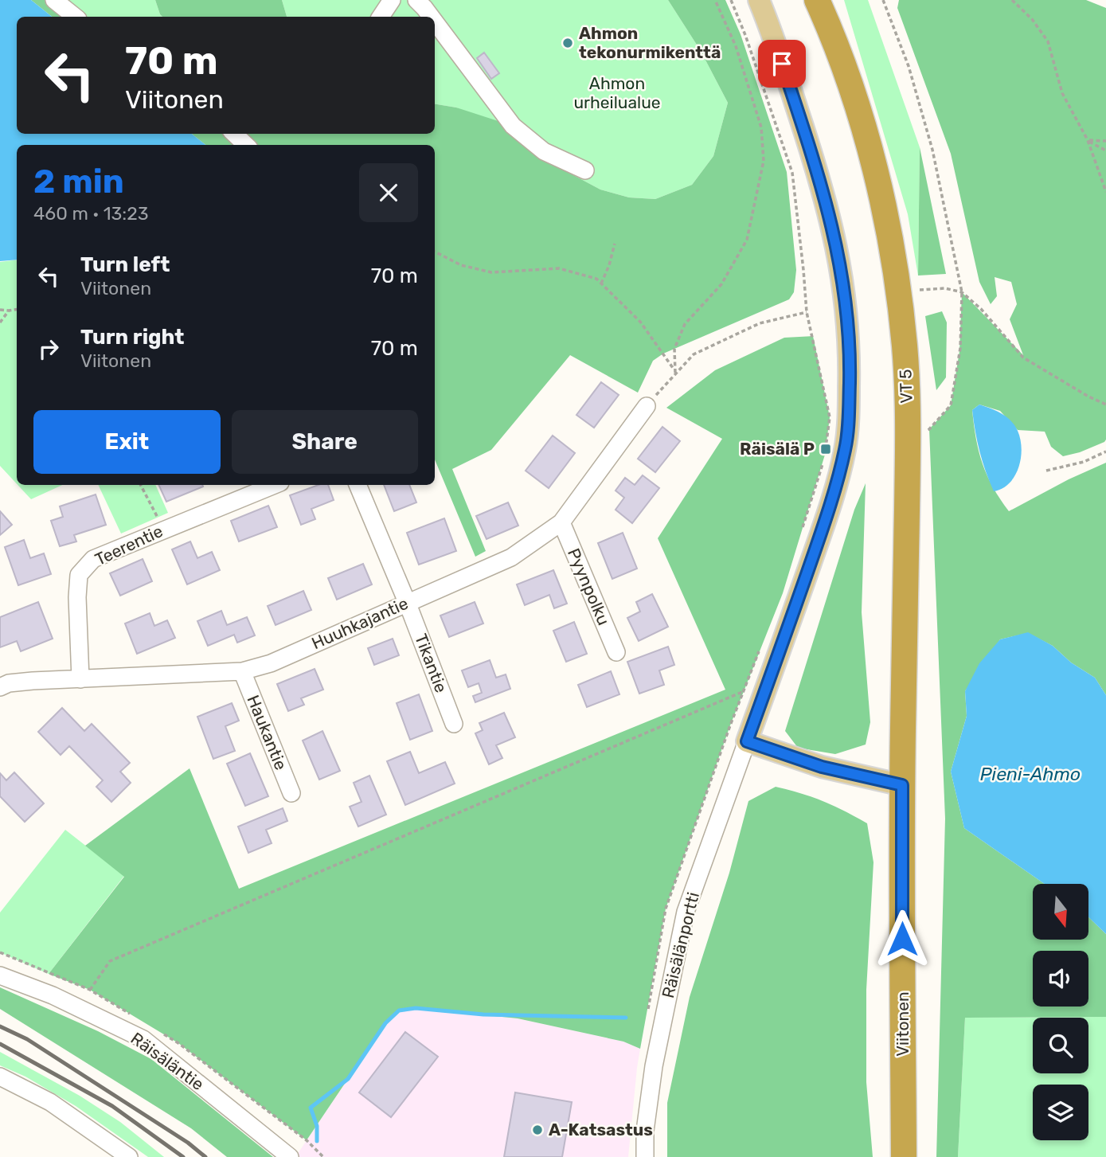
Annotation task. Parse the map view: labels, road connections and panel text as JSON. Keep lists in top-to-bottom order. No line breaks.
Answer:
{"streets":{"highway":["VT 5","Viitonen"],"street":["Teerentie","Pyynpolku","Huuhkajantie","Tikantie","Haukantie","Räisälänportti","Räisäläntie"]},"crossings":[["VT 5","Viitonen"],["Teerentie","Huuhkajantie"],["Pyynpolku","Huuhkajantie"],["Huuhkajantie","Tikantie"],["Huuhkajantie","Haukantie"]],"water":["Pieni-Ahmo"],"parks":["Ahmon urheilualue"],"places":{"other":["Ahmon tekonurmikenttä","A-Katsastus"],"transit":["Räisälä P"]},"north":"bottom","page":{"turn":["70 m","Viitonen"],"heading":["2 min","460 m · 13:23"],"list":[{"name":"Turn left","note":"Viitonen","value":"70 m"},{"name":"Turn right","note":"Viitonen","value":"70 m"}],"buttons":["Exit","Share"]}}
